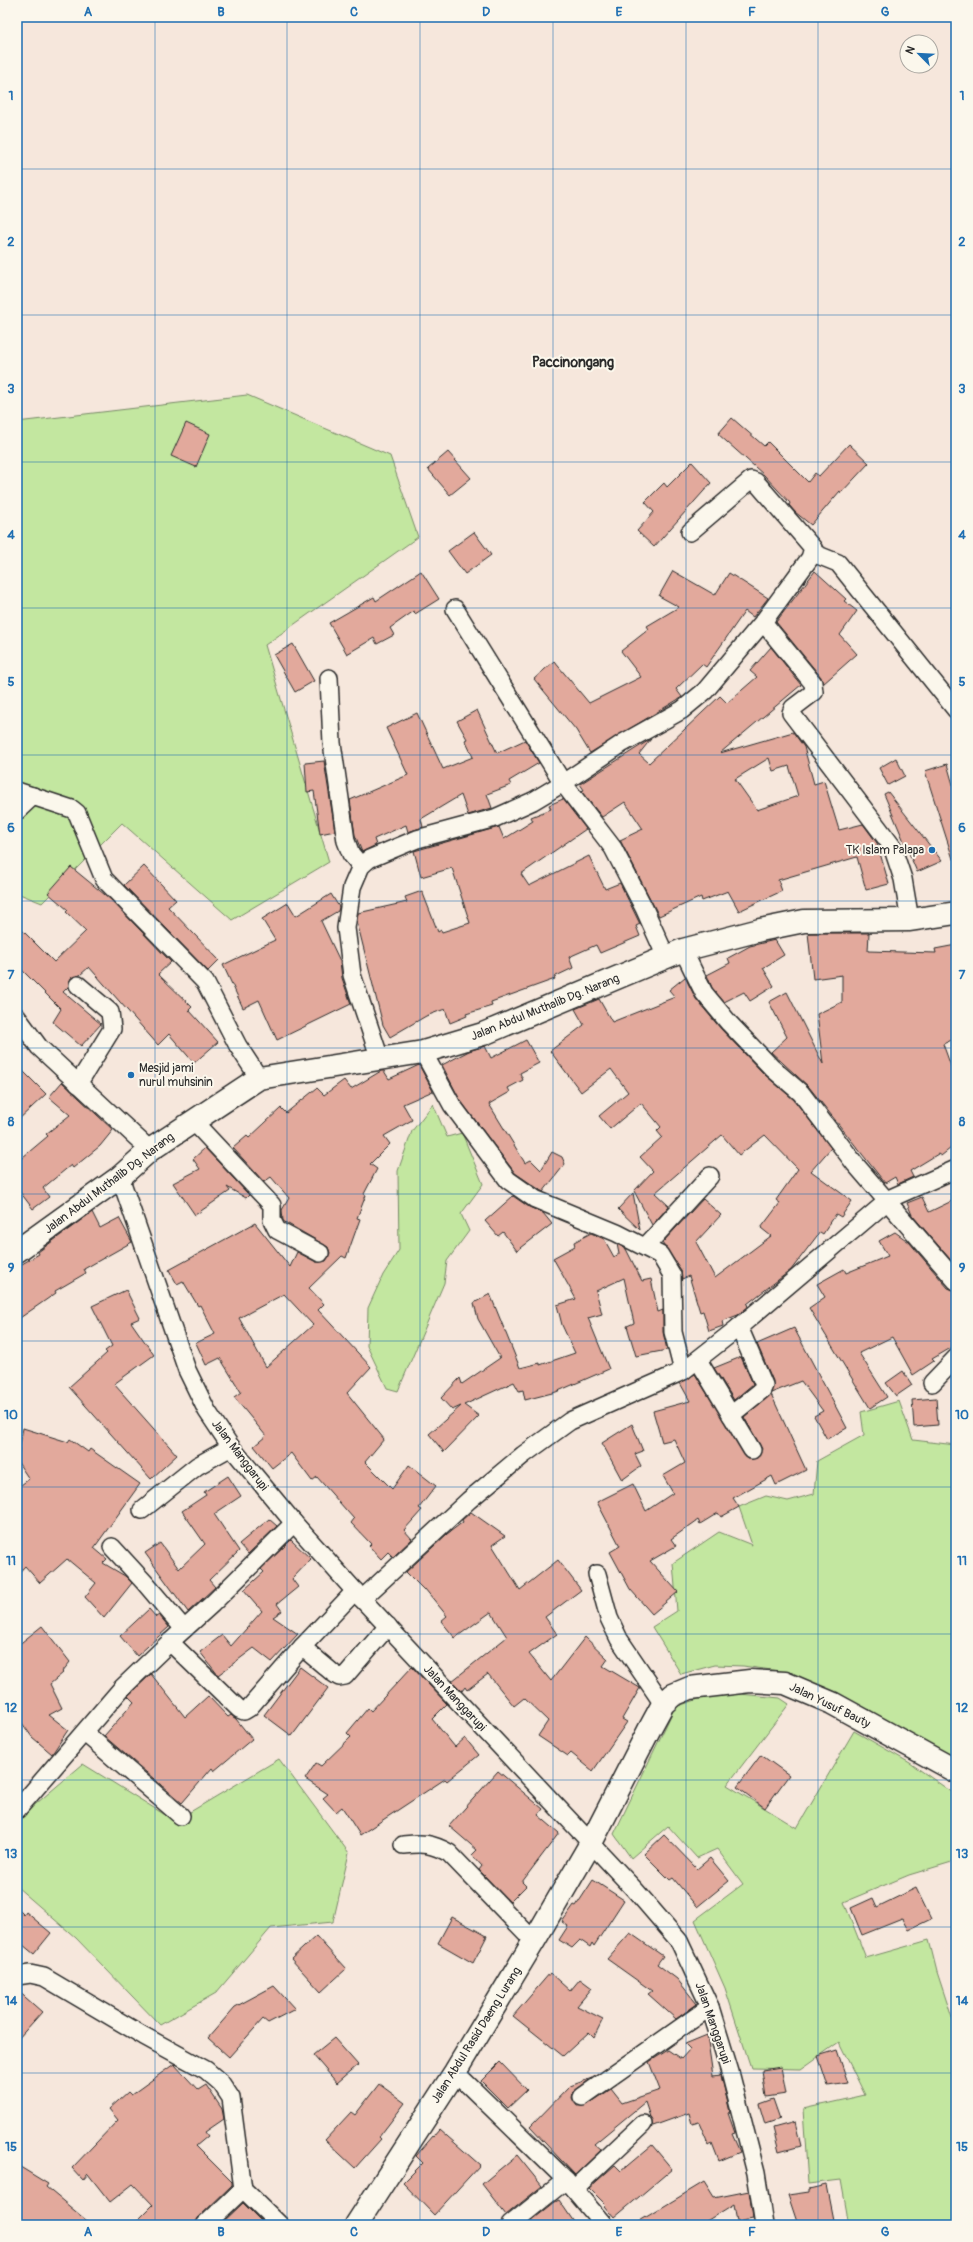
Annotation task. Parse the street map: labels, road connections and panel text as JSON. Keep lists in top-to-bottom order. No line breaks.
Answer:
{"streets":{"main road":["Jalan Abdul Muthalib Dg. Narang","Jalan Yusuf Bauty","Jalan Abdul Rasid Daeng Lurang"],"street":["Jalan Manggarupi"]},"crossings":[["Jalan Abdul Muthalib Dg. Narang","Jalan Manggarupi"],["Jalan Manggarupi","Jalan Yusuf Bauty"],["Jalan Manggarupi","Jalan Abdul Rasid Daeng Lurang"],["Jalan Yusuf Bauty","Jalan Abdul Rasid Daeng Lurang"]],"districts":["Paccinongang"],"places":["TK Islam Palapa","Mesjid jami nurul muhsinin"],"north":"top left","grid":{"columns":["A","B","C","D","E","F","G"],"rows":["1","2","3","4","5","6","7","8","9","10","11","12","13","14","15"]}}
